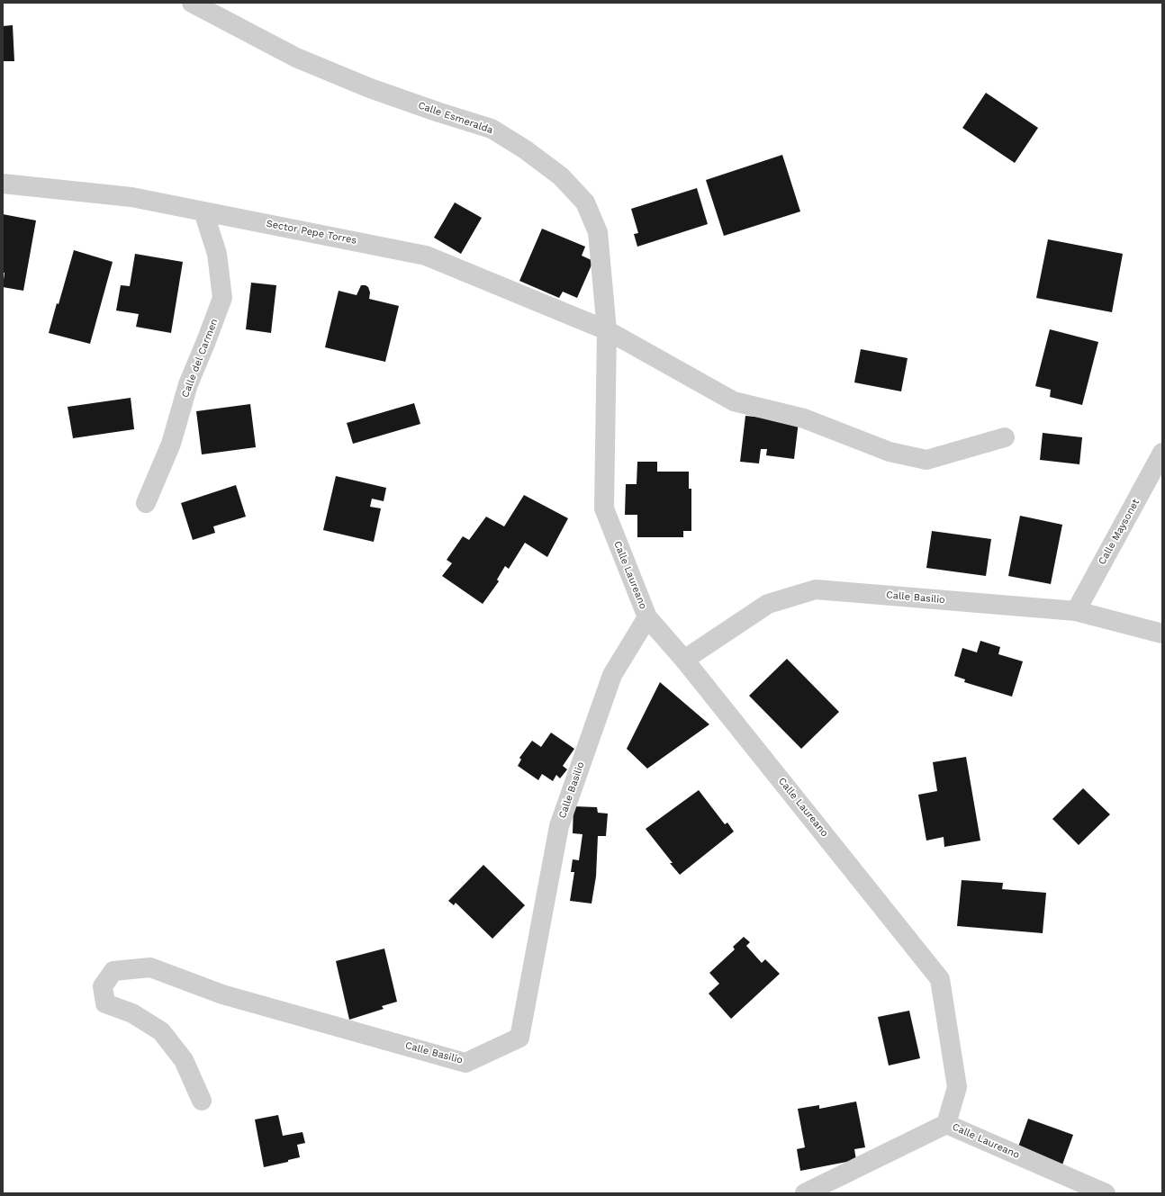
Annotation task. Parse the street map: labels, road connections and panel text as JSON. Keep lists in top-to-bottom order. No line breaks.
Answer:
{"streets":{"street":["Calle Esmeralda","Sector Pepe Torres","Calle del Carmen","Calle Maysonet","Calle Laureano","Calle Basilio"]},"crossings":[["Calle Esmeralda","Sector Pepe Torres"],["Calle Esmeralda","Calle Laureano"],["Sector Pepe Torres","Calle del Carmen"],["Sector Pepe Torres","Calle Laureano"],["Calle Maysonet","Calle Basilio"],["Calle Laureano","Calle Basilio"]]}
